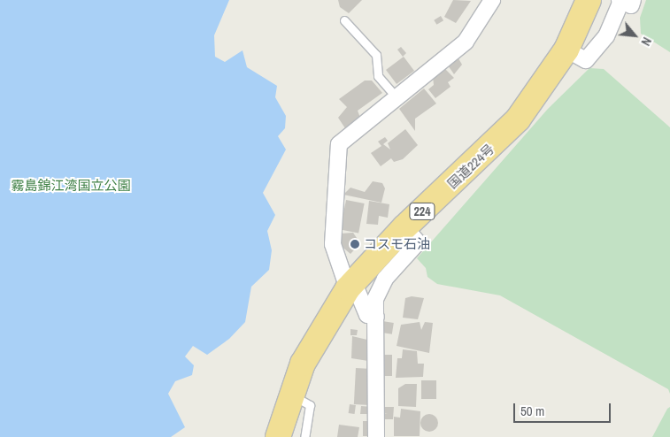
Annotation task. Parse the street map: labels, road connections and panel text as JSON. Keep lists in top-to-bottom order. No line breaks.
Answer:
{"streets":{"highway":["国道224号","224"]},"parks":["霧島錦江湾国立公園"],"places":["コスモ石油"],"scale_bar":"50 m","north":"bottom right"}
